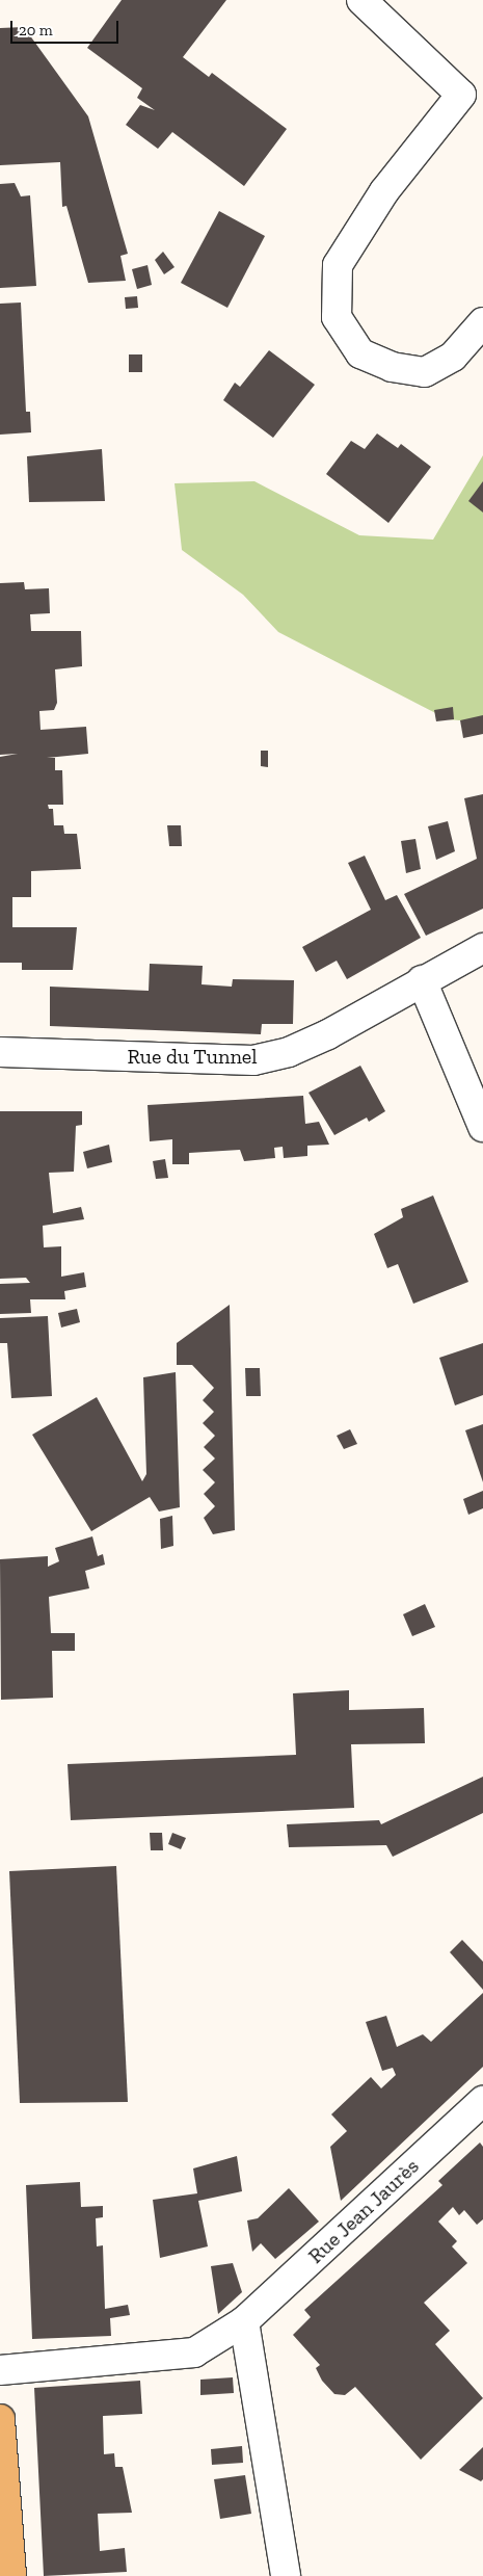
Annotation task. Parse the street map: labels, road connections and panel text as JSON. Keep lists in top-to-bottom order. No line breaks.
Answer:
{"streets":{"street":["Rue du Tunnel","Rue Jean Jaurès"]},"scale_bar":"20 m"}
